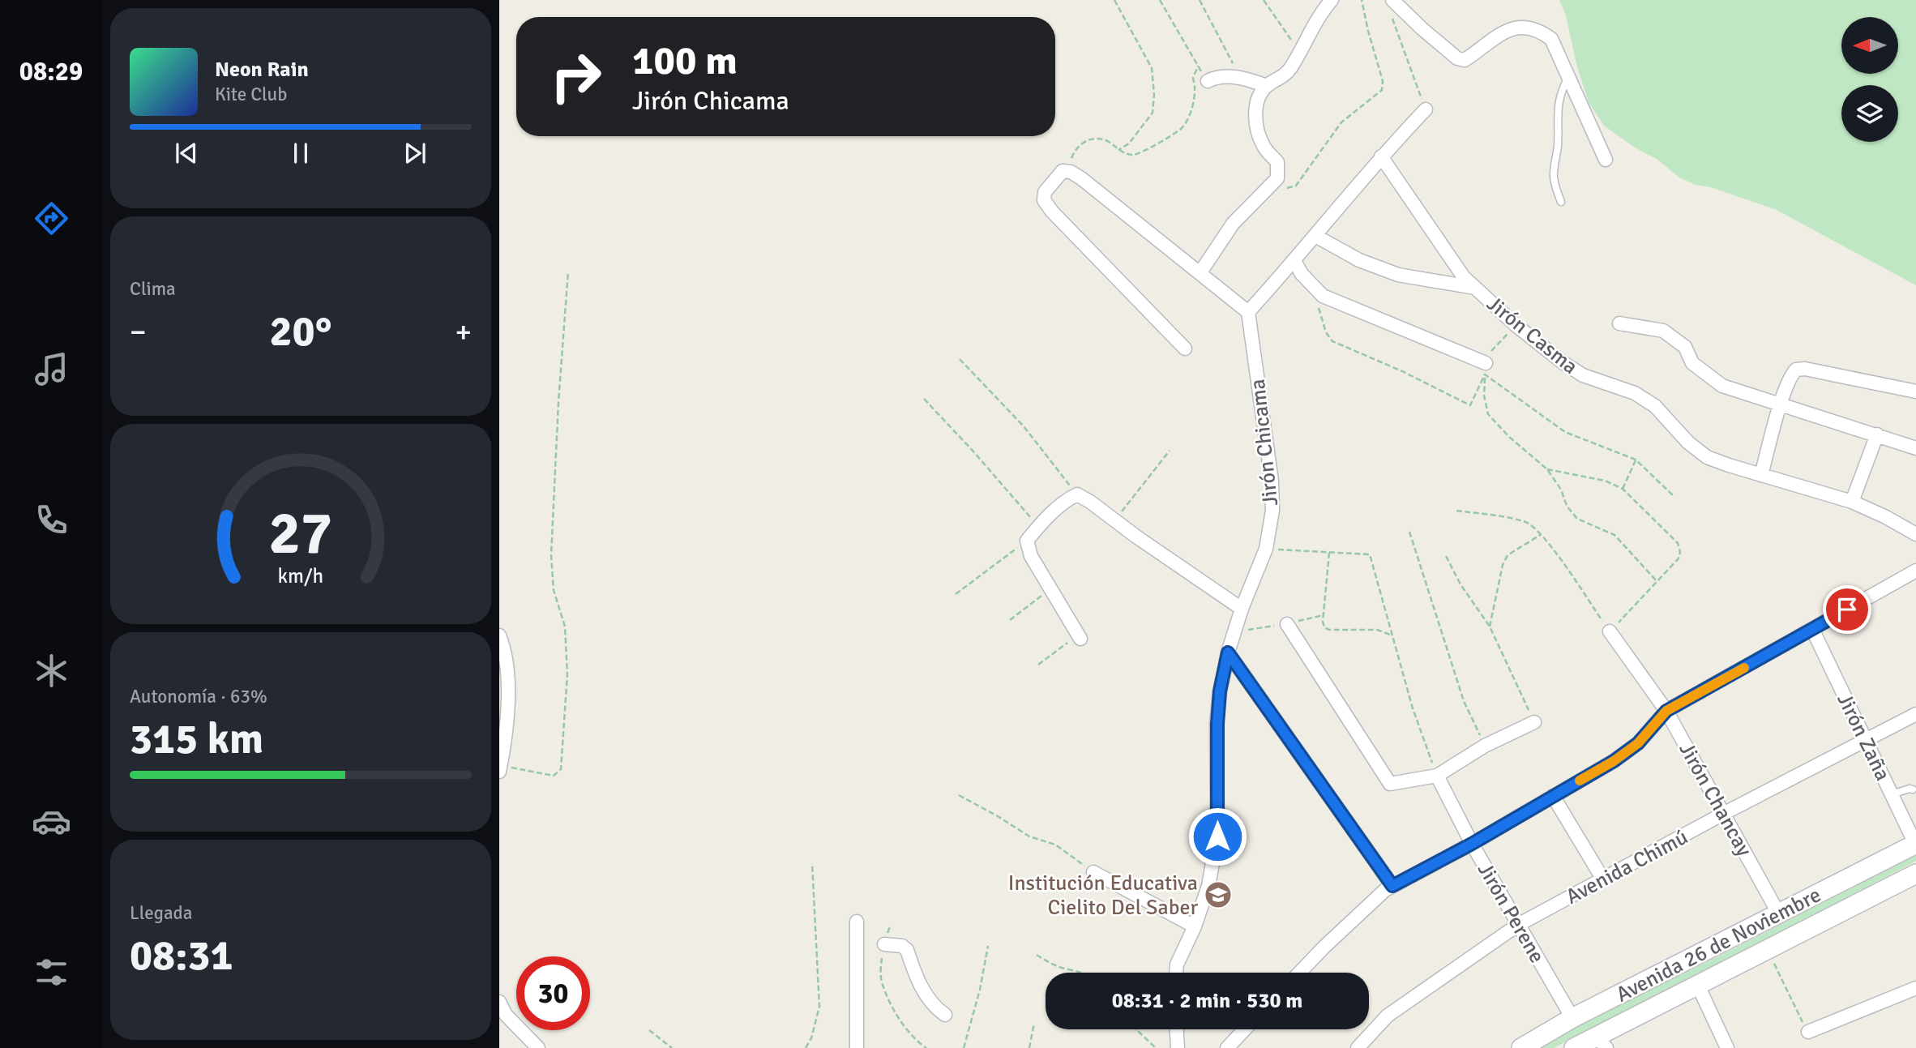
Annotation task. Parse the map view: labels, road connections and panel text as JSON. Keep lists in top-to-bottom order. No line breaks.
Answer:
{"streets":{"main road":["Avenida 26 de Noviembre"],"street":["Jirón Casma","Jirón Chicama","Jirón Zaña","Jirón Chancay","Avenida Chimú","Jirón Perene"]},"crossings":[["Jirón Zaña","Avenida Chimú"],["Jirón Zaña","Avenida 26 de Noviembre"],["Jirón Chancay","Avenida Chimú"],["Jirón Chancay","Avenida 26 de Noviembre"],["Avenida Chimú","Jirón Perene"],["Jirón Perene","Avenida 26 de Noviembre"]],"places":{"school or university":["Institución Educativa Cielito Del Saber"]},"north":"left","page":{"tabs":"08:29","turn":["100 m","Jirón Chicama"],"song":["Neon Rain","Kite Club"],"tile":["Clima",["Autonomía · 63%","315 km"],["Llegada","08:31"]],"heat":["−","20°","+"],"limit":"30","trip":"08:31 · 2 min · 530 m","gauge":["27","km/h"]}}
